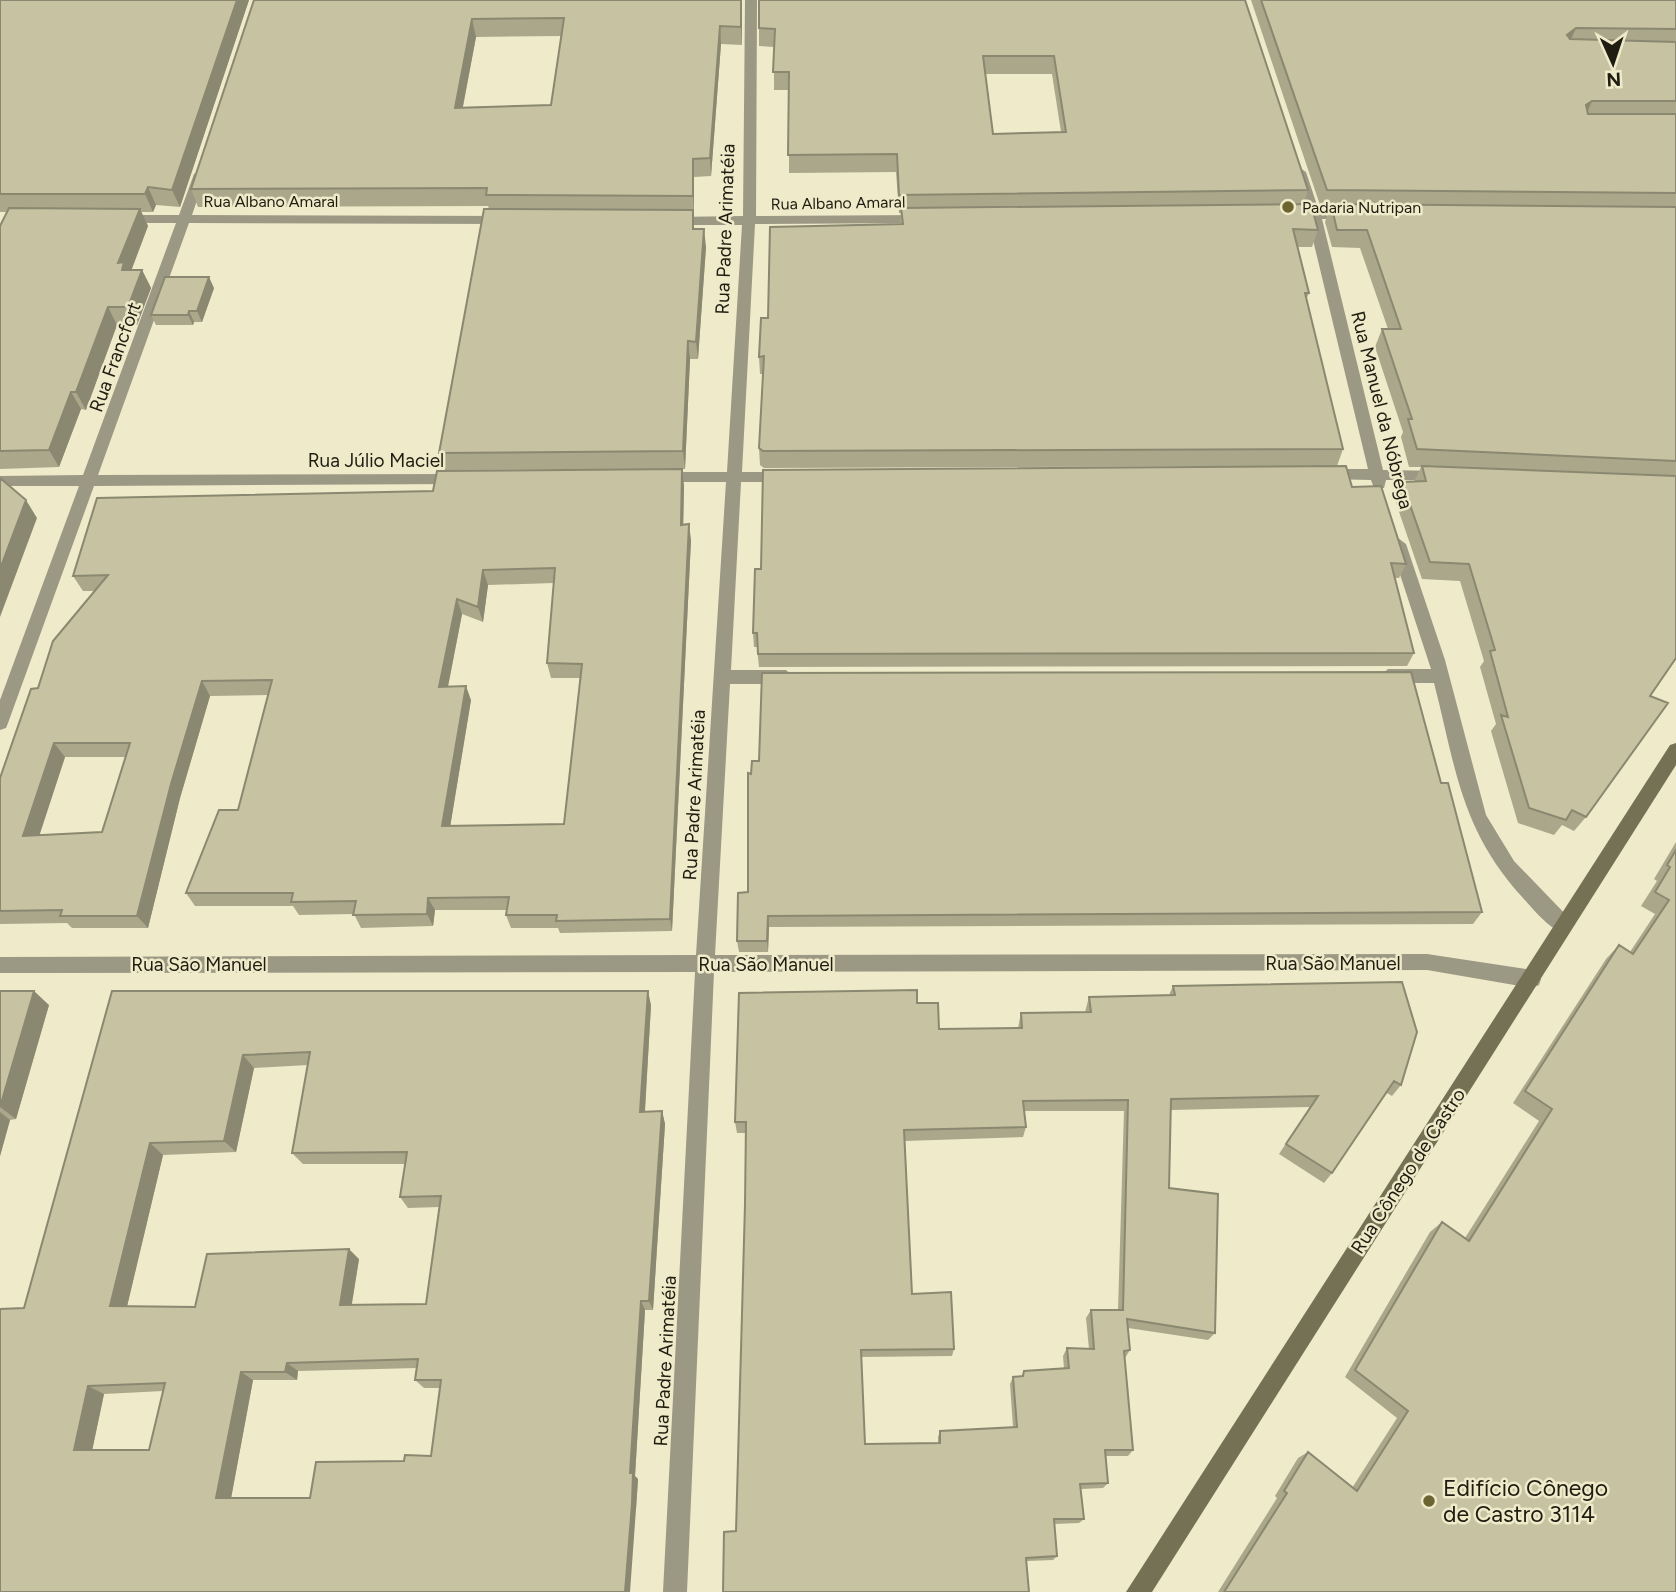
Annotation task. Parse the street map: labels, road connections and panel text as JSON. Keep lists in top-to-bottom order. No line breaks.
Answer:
{"streets":{"main road":["Rua Cônego de Castro"],"street":["Rua Albano Amaral","Rua Padre Arimatéia","Rua Francfort","Rua Manuel da Nóbrega","Rua Júlio Maciel","Rua São Manuel"]},"crossings":[["Rua Albano Amaral","Rua Padre Arimatéia"],["Rua Albano Amaral","Rua Francfort"],["Rua Padre Arimatéia","Rua São Manuel"],["Rua Francfort","Rua Júlio Maciel"],["Rua Manuel da Nóbrega","Rua Cônego de Castro"],["Rua São Manuel","Rua Cônego de Castro"]],"places":["Padaria Nutripan","Edifício Cônego de Castro 3114"],"north":"bottom"}
